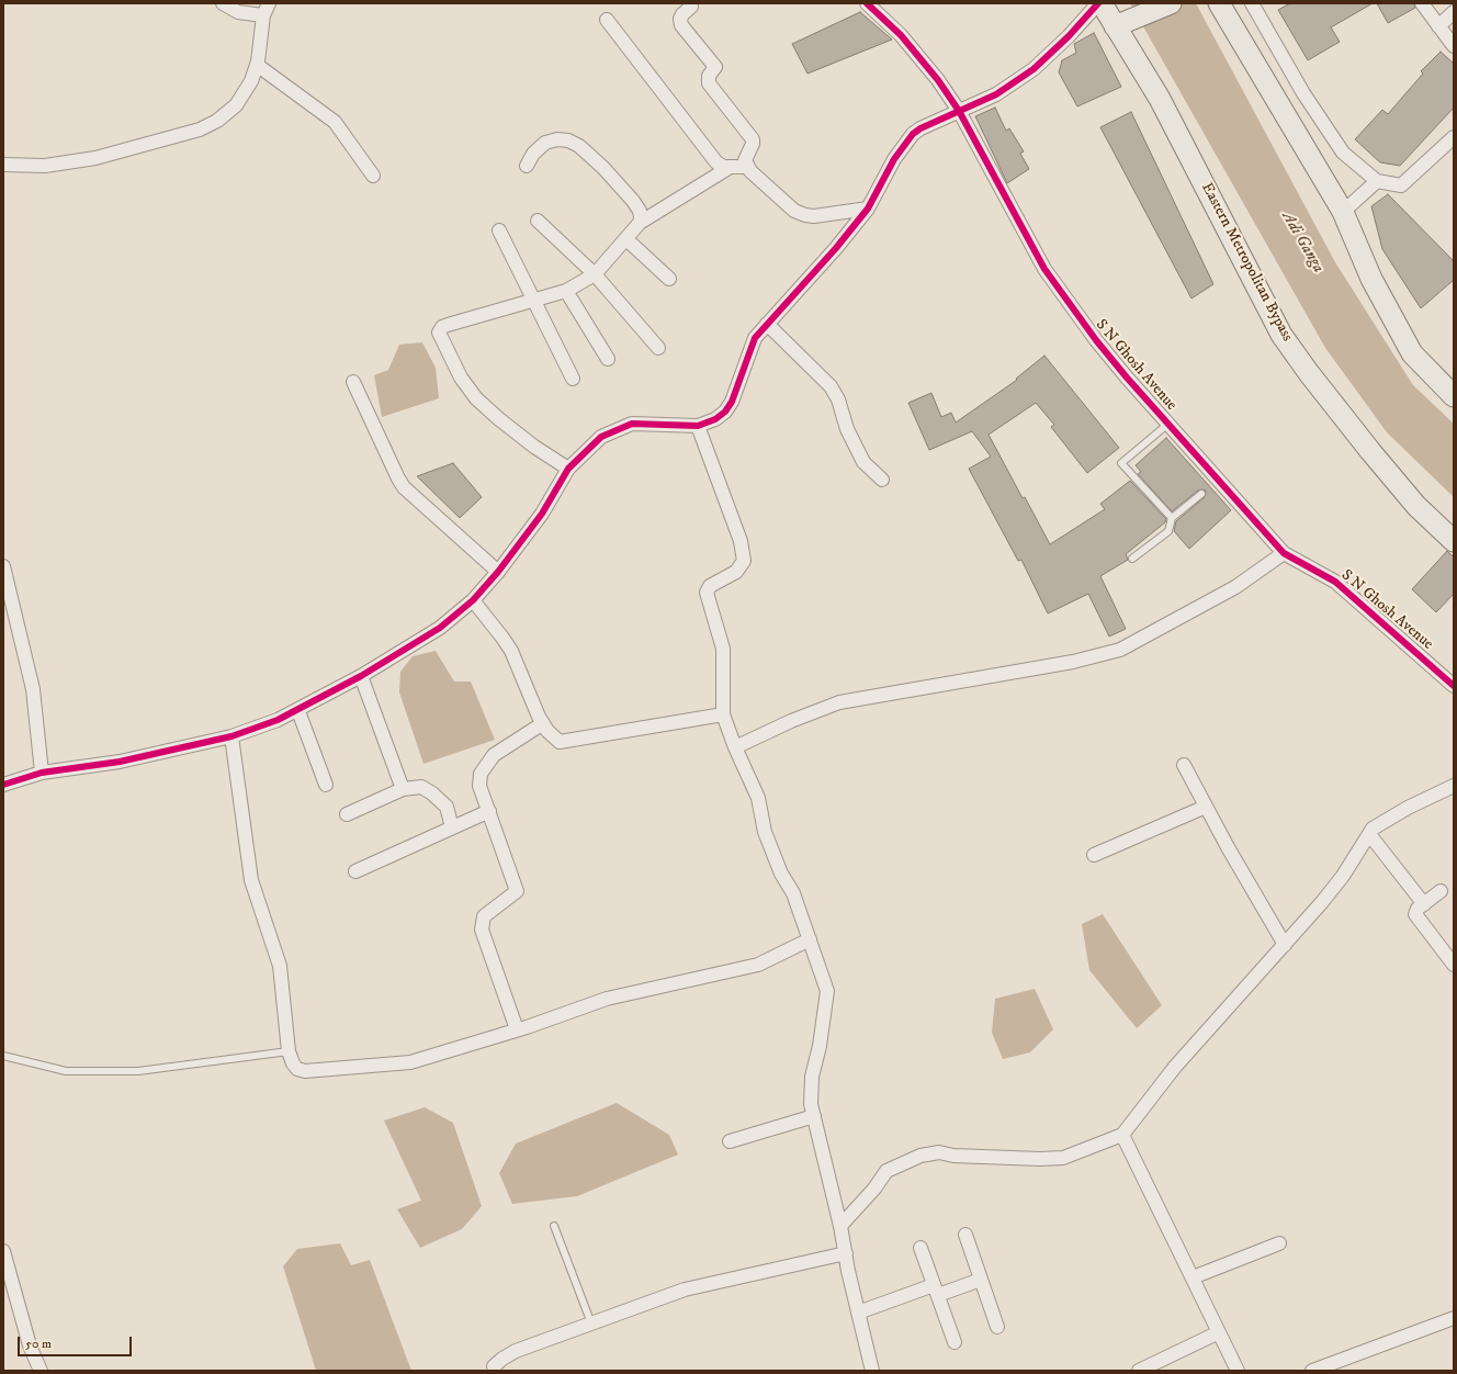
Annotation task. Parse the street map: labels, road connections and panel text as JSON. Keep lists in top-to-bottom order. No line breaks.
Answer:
{"streets":{"main road":["Eastern Metropolitan Bypass"],"street":["S N Ghosh Avenue"]},"water":["Adi Ganga"],"scale_bar":"50 m"}
